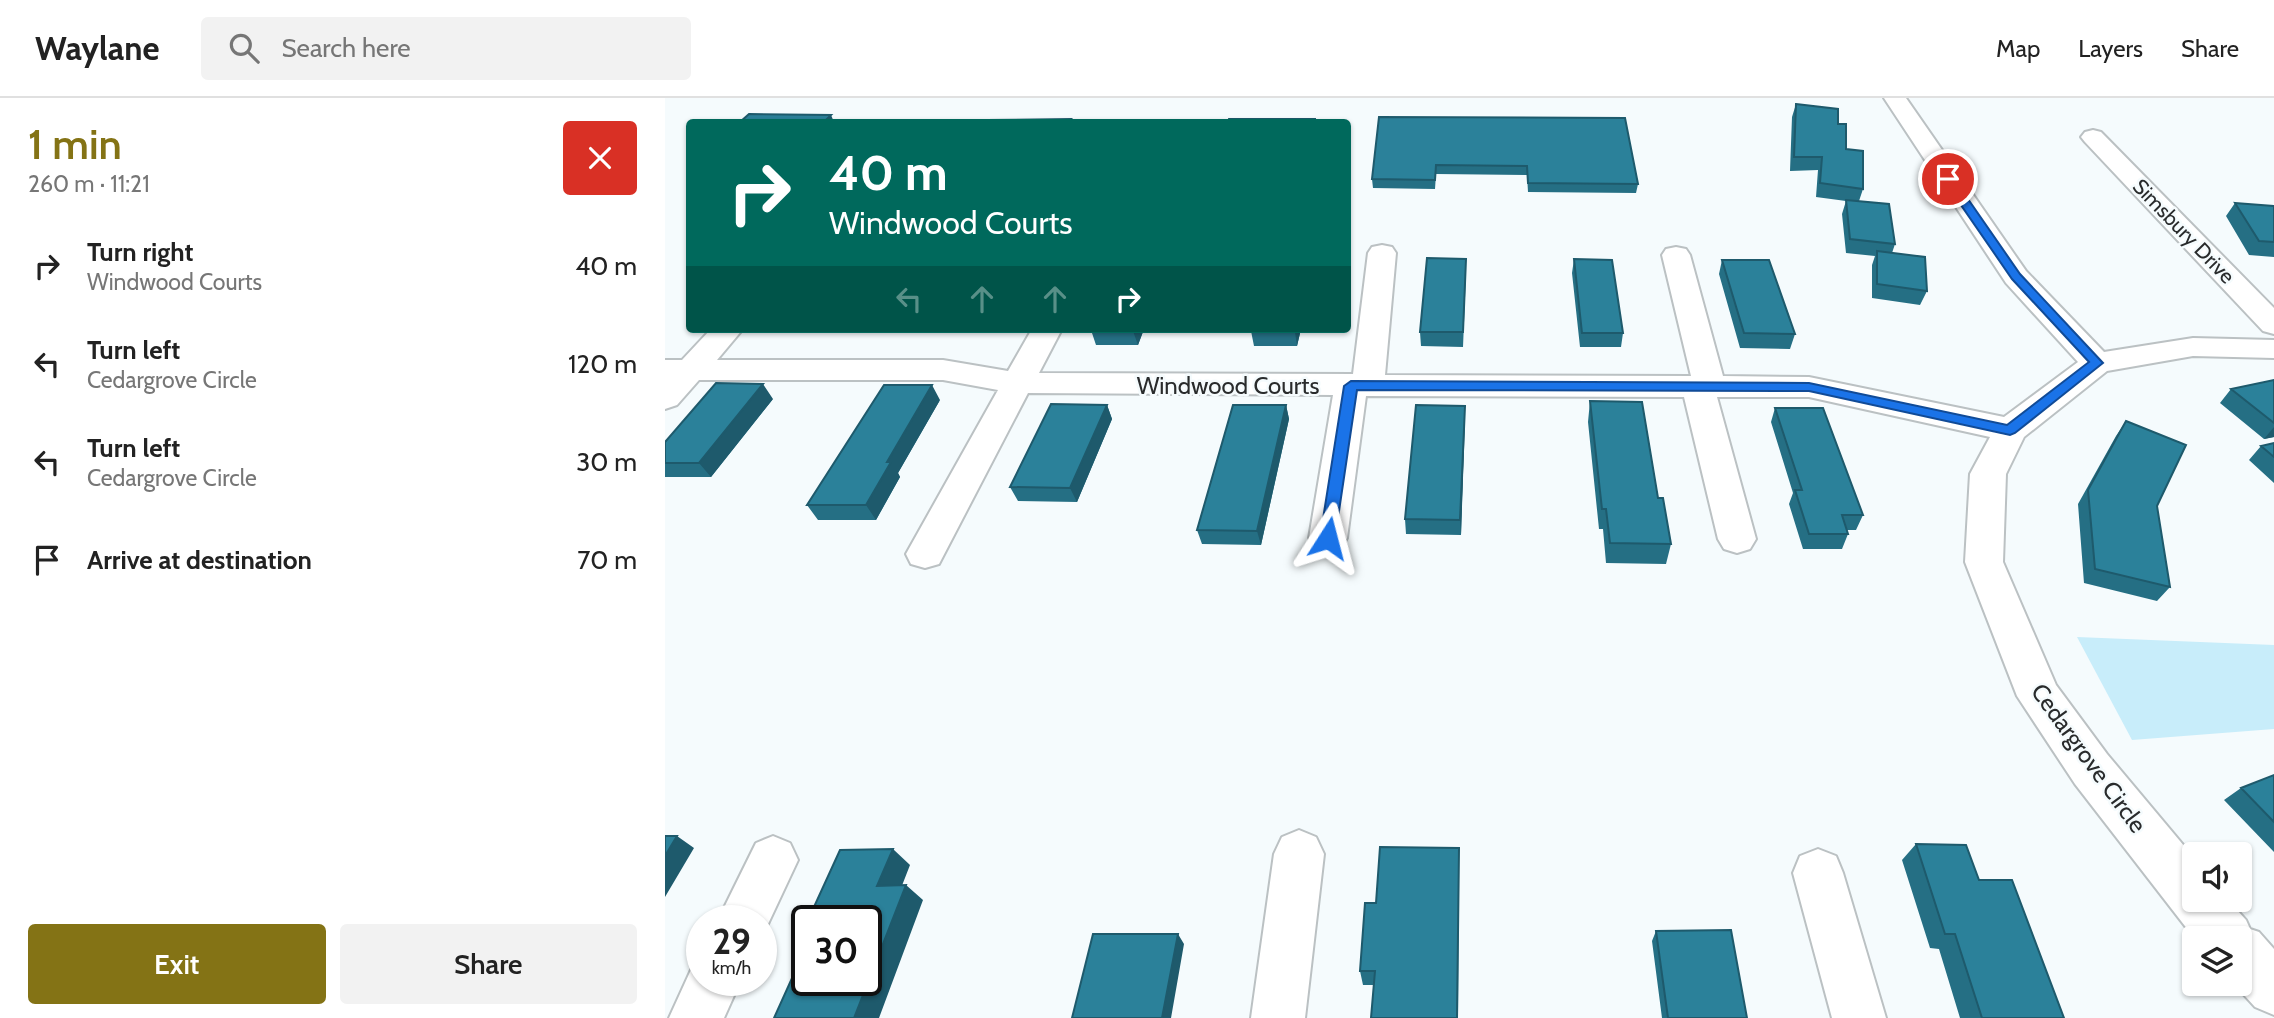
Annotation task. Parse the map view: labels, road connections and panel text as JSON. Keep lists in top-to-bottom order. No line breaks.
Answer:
{"streets":{"street":["Simsbury Drive","Windwood Courts","Cedargrove Circle"]},"crossings":[["Windwood Courts","Cedargrove Circle"]],"page":{"header":"Waylane","search":"Search here","nav":["Map","Layers","Share"],"heading":["1 min","260 m · 11:21"],"turn":["40 m","Windwood Courts"],"list":[{"name":"Turn right","note":"Windwood Courts","value":"40 m"},{"name":"Turn left","note":"Cedargrove Circle","value":"120 m"},{"name":"Turn left","note":"Cedargrove Circle","value":"30 m"},{"name":"Arrive at destination","value":"70 m"}],"speed":"29 km/h","limit":"30","buttons":["Exit","Share"]}}
